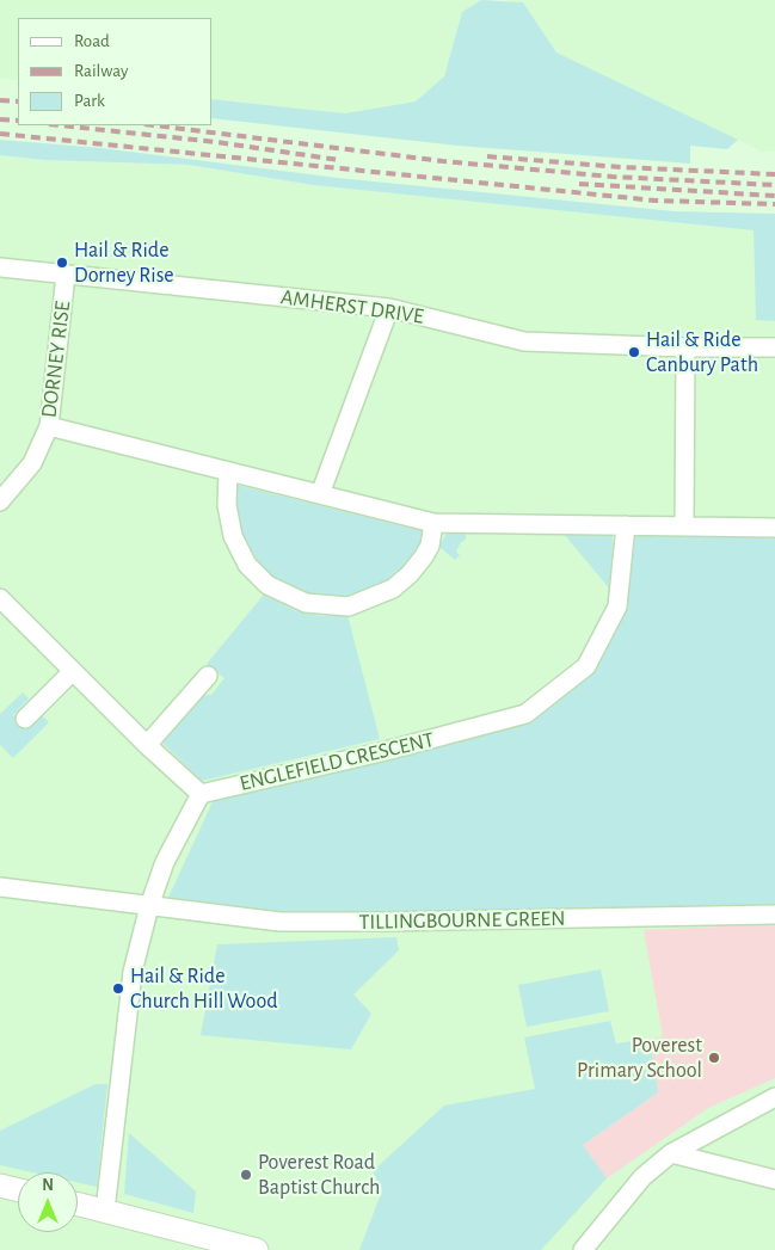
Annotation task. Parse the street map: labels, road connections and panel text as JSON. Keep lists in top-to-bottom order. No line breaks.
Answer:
{"streets":{"street":["AMHERST DRIVE","DORNEY RISE","ENGLEFIELD CRESCENT","TILLINGBOURNE GREEN"]},"crossings":[["AMHERST DRIVE","DORNEY RISE"]],"places":["Hail & Ride Dorney Rise","Hail & Ride Canbury Path","Hail & Ride Church Hill Wood","Poverest Primary School","Poverest Road Baptist Church"],"legend":["Road","Railway","Park"],"north":"top"}
